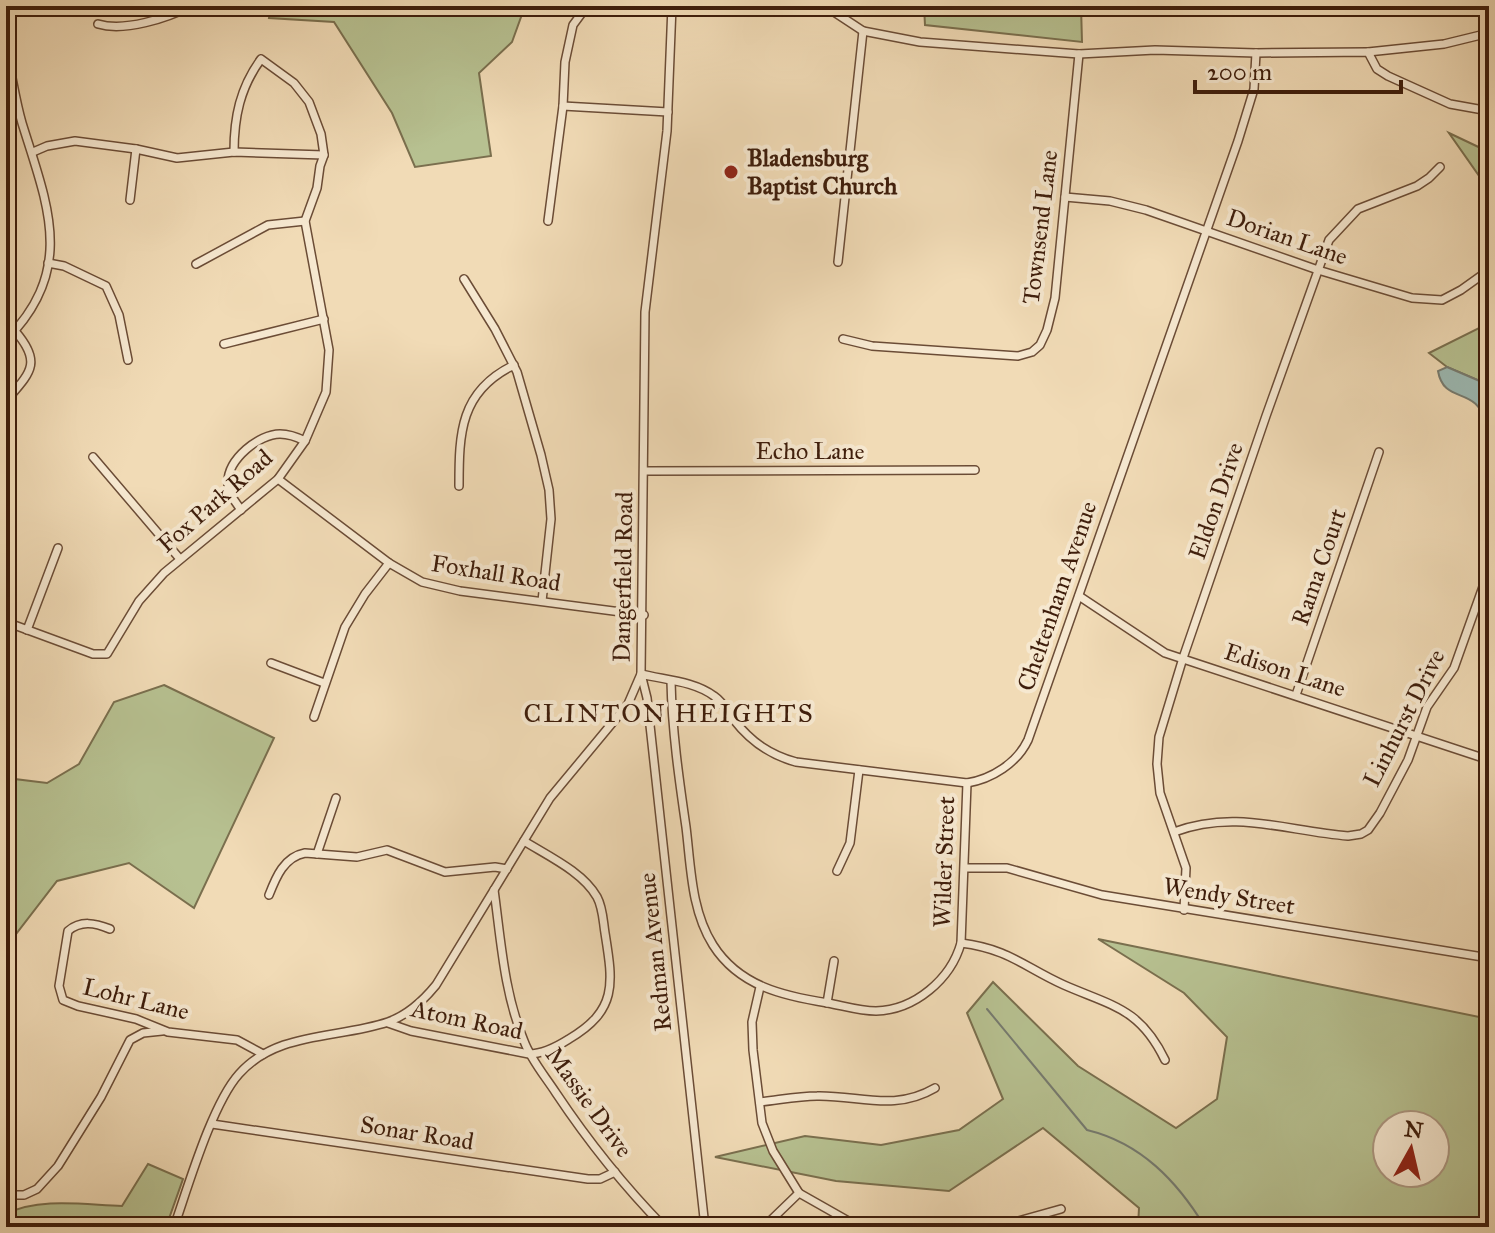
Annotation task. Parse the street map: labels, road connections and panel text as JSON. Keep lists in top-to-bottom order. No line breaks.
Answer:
{"streets":{"street":["Townsend Lane","Dorian Lane","Echo Lane","Fox Park Road","Eldon Drive","Rama Court","Foxhall Road","Dangerfield Road","Cheltenham Avenue","Edison Lane","Linhurst Drive","Wilder Street","Wendy Street","Redman Avenue","Lohr Lane","Atom Road","Massie Drive","Sonar Road"]},"crossings":[["Townsend Lane","Dorian Lane"],["Dorian Lane","Eldon Drive"],["Dorian Lane","Cheltenham Avenue"],["Echo Lane","Dangerfield Road"],["Fox Park Road","Foxhall Road"],["Eldon Drive","Edison Lane"],["Eldon Drive","Linhurst Drive"],["Eldon Drive","Wendy Street"],["Rama Court","Edison Lane"],["Foxhall Road","Dangerfield Road"],["Dangerfield Road","Redman Avenue"],["Dangerfield Road","Lohr Lane"],["Dangerfield Road","Atom Road"],["Dangerfield Road","Massie Drive"],["Dangerfield Road","Sonar Road"],["Cheltenham Avenue","Edison Lane"],["Cheltenham Avenue","Wilder Street"],["Edison Lane","Linhurst Drive"],["Wilder Street","Wendy Street"],["Atom Road","Massie Drive"],["Massie Drive","Sonar Road"]],"districts":["CLINTON HEIGHTS"],"places":["Bladensburg Baptist Church"],"scale_bar":"200 m","north":"top"}
